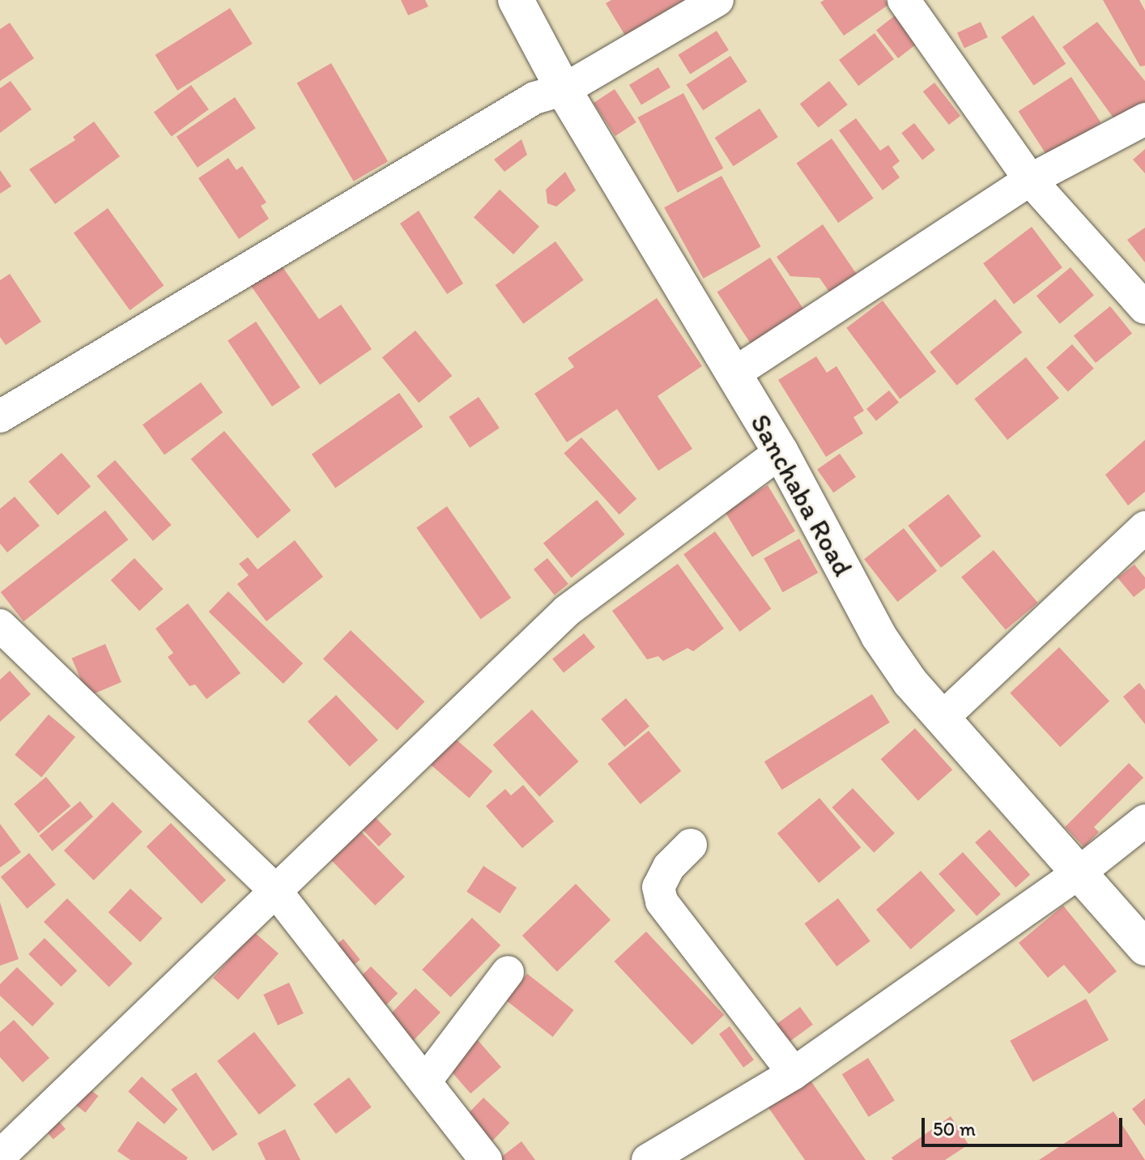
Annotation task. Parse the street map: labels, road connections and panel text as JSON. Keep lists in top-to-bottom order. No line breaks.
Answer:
{"streets":{"street":["Sanchaba Road"]},"scale_bar":"50 m"}
